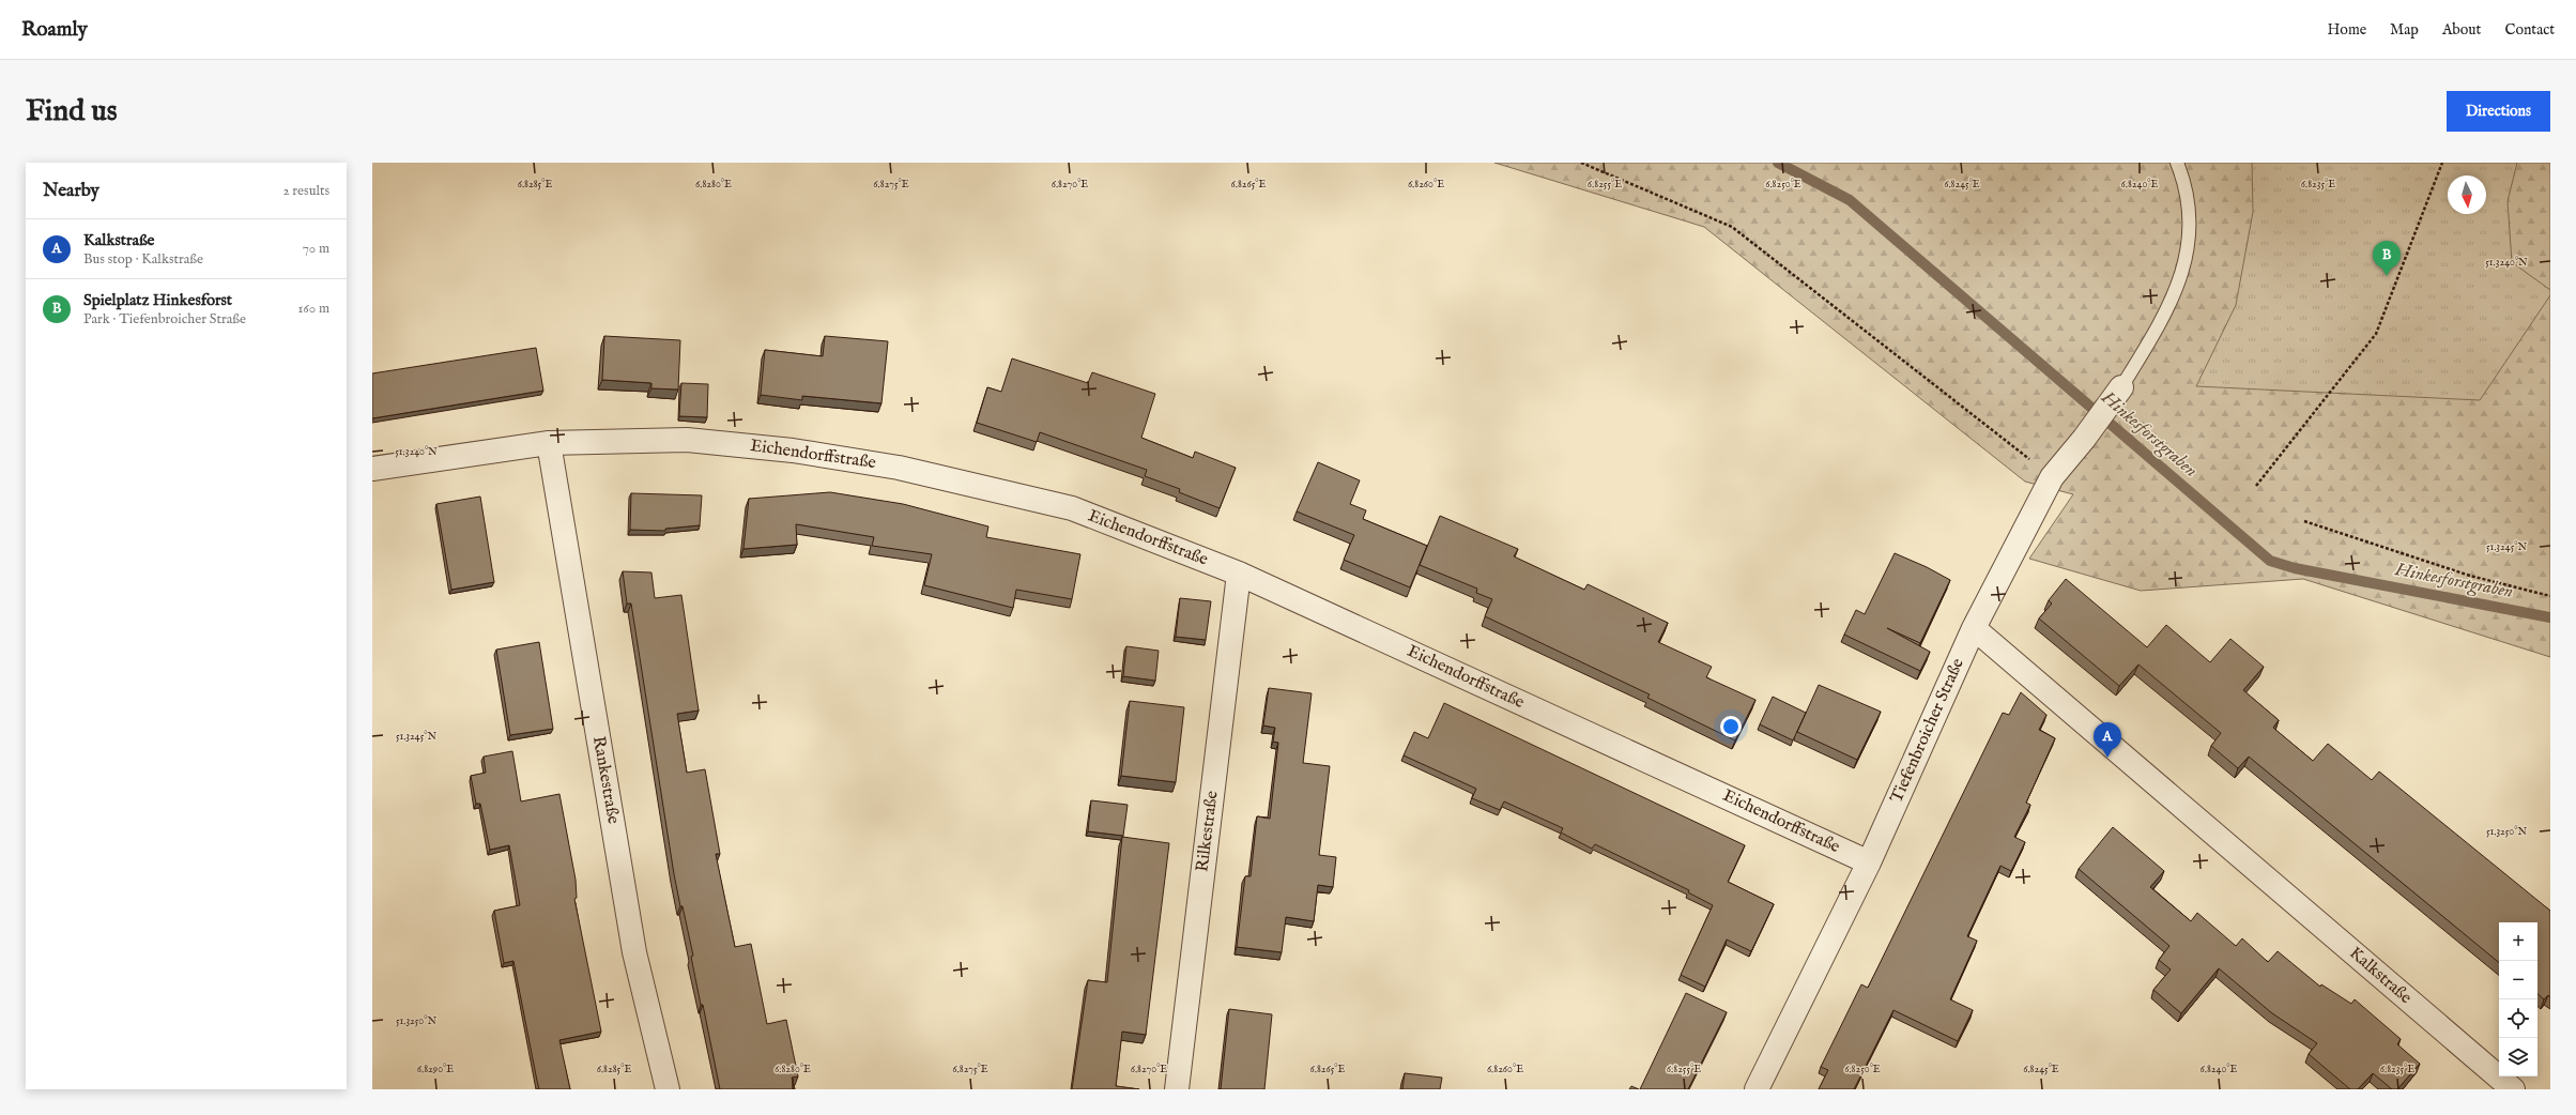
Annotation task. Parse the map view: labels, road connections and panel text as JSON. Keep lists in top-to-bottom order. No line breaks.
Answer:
{"streets":{"street":["Eichendorffstraße","Tiefenbroicher Straße","Rankestraße","Rilkestraße","Kalkstraße"]},"crossings":[["Eichendorffstraße","Tiefenbroicher Straße"],["Eichendorffstraße","Rankestraße"],["Eichendorffstraße","Rilkestraße"],["Tiefenbroicher Straße","Kalkstraße"]],"water":["Hinkesforstgraben"],"north":"bottom","page":{"header":"Roamly","nav":["Home","Map","About","Contact"],"buttons":"Directions","title":"Find us","heading":["Nearby","2 results"],"list":[{"mark":"A","name":"Kalkstraße","note":"Bus stop · Kalkstraße","value":"70 m"},{"mark":"B","name":"Spielplatz Hinkesforst","note":"Park · Tiefenbroicher Straße","value":"160 m"}],"pins":["B","A"],"map_buttons":["+","−"]},"coordinates":["6.8285°E","6.8280°E","6.8275°E","6.8270°E","6.8265°E","6.8260°E","6.8255°E","6.8250°E","6.8245°E","6.8240°E","6.8235°E","51.3240°N","51.3245°N","51.3250°N","6.8290°E"]}
